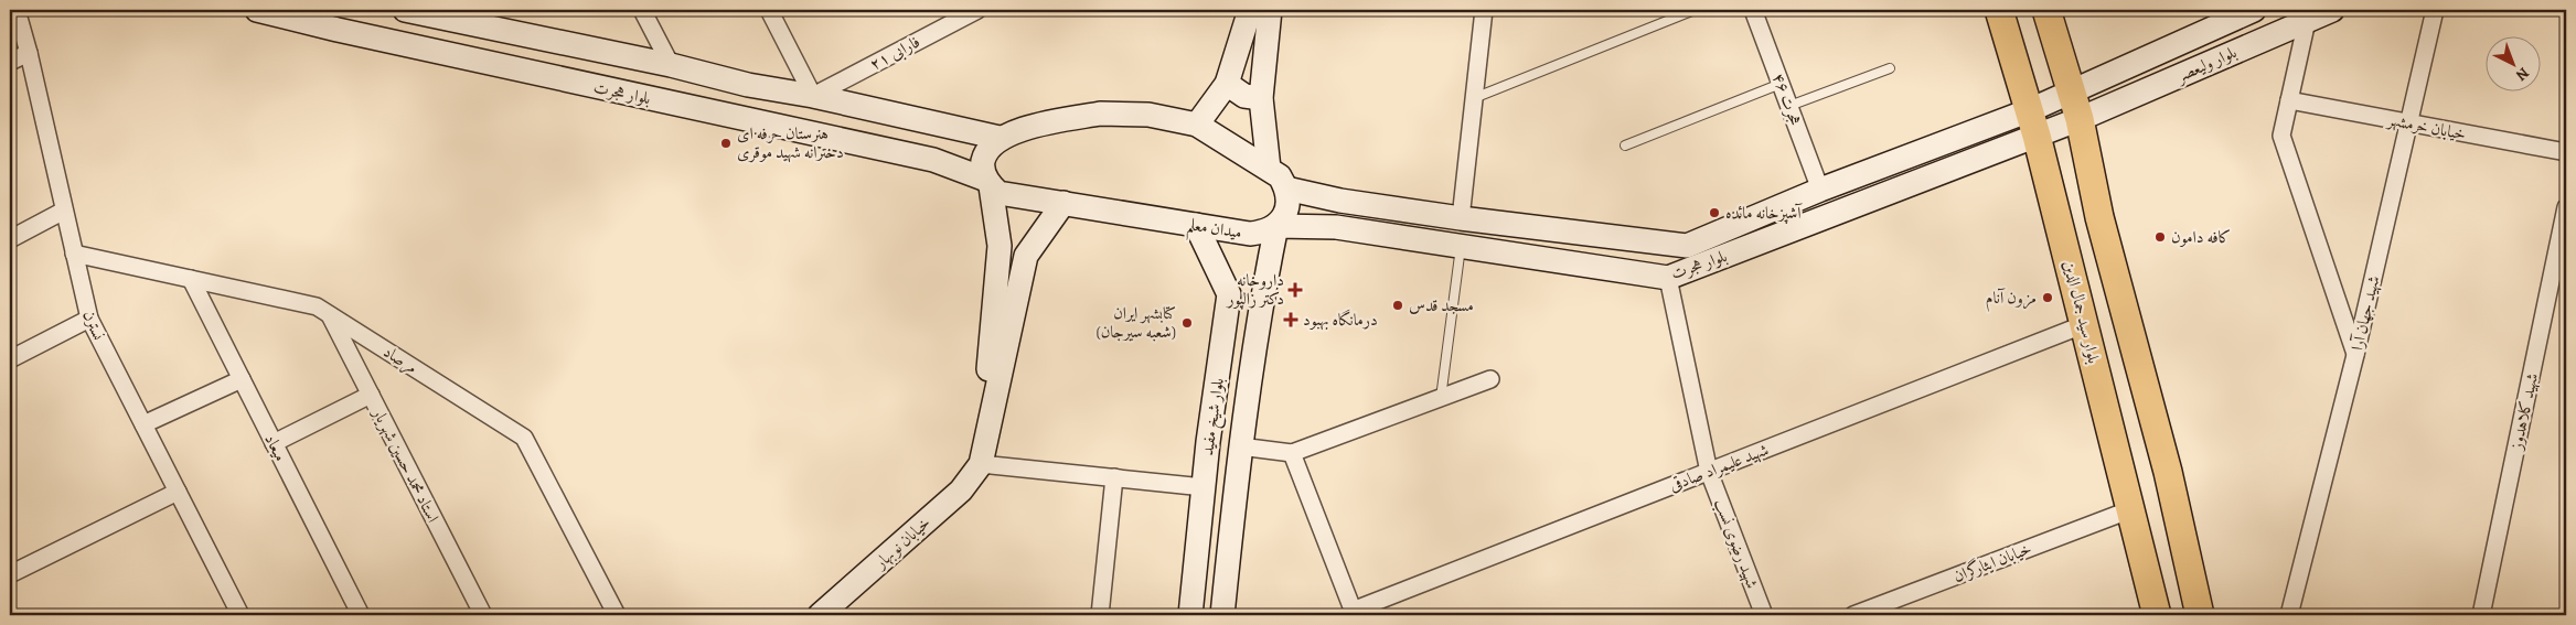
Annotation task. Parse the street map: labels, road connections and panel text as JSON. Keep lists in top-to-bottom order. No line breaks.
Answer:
{"streets":{"main road":["بلوار ولیعصر","بلوار هجرت","میدان معلم","بلوار سید جمال الدین","بلوار شیخ مفید","خیابان نوبهار"],"street":["فارابی ۲۱","هجرت ۴۶","خیابان خرمشهر","شهید جهان آرا","نسترن","مرصاد","شهید کلاهدوز","میعاد","استاد محمد حسین شهریار","شهید علیمراد صادقی","شهید رضوی نسب","خیابان ایثارگران"]},"crossings":[["بلوار ولیعصر","بلوار هجرت"],["بلوار ولیعصر","بلوار سید جمال الدین"],["بلوار هجرت","هجرت ۴۶"],["بلوار هجرت","میدان معلم"],["بلوار هجرت","بلوار سید جمال الدین"],["بلوار هجرت","بلوار شیخ مفید"],["بلوار هجرت","شهید رضوی نسب"],["خیابان خرمشهر","شهید جهان آرا"],["میدان معلم","بلوار شیخ مفید"],["بلوار سید جمال الدین","شهید علیمراد صادقی"],["بلوار سید جمال الدین","خیابان ایثارگران"],["نسترن","مرصاد"],["مرصاد","میعاد"],["مرصاد","استاد محمد حسین شهریار"],["شهید علیمراد صادقی","شهید رضوی نسب"]],"places":{"other":["هنرستان حرفه ای دخترانه شهید موقری","آشپزخانه مائده","کافه دامون","مزون آنام","مسجد قدس","کتابشهر ایران (شعبه سیرجان)"],"health":["داروخانه دکتر زالپور","درمانگاه بهبود"]},"north":"bottom right"}
